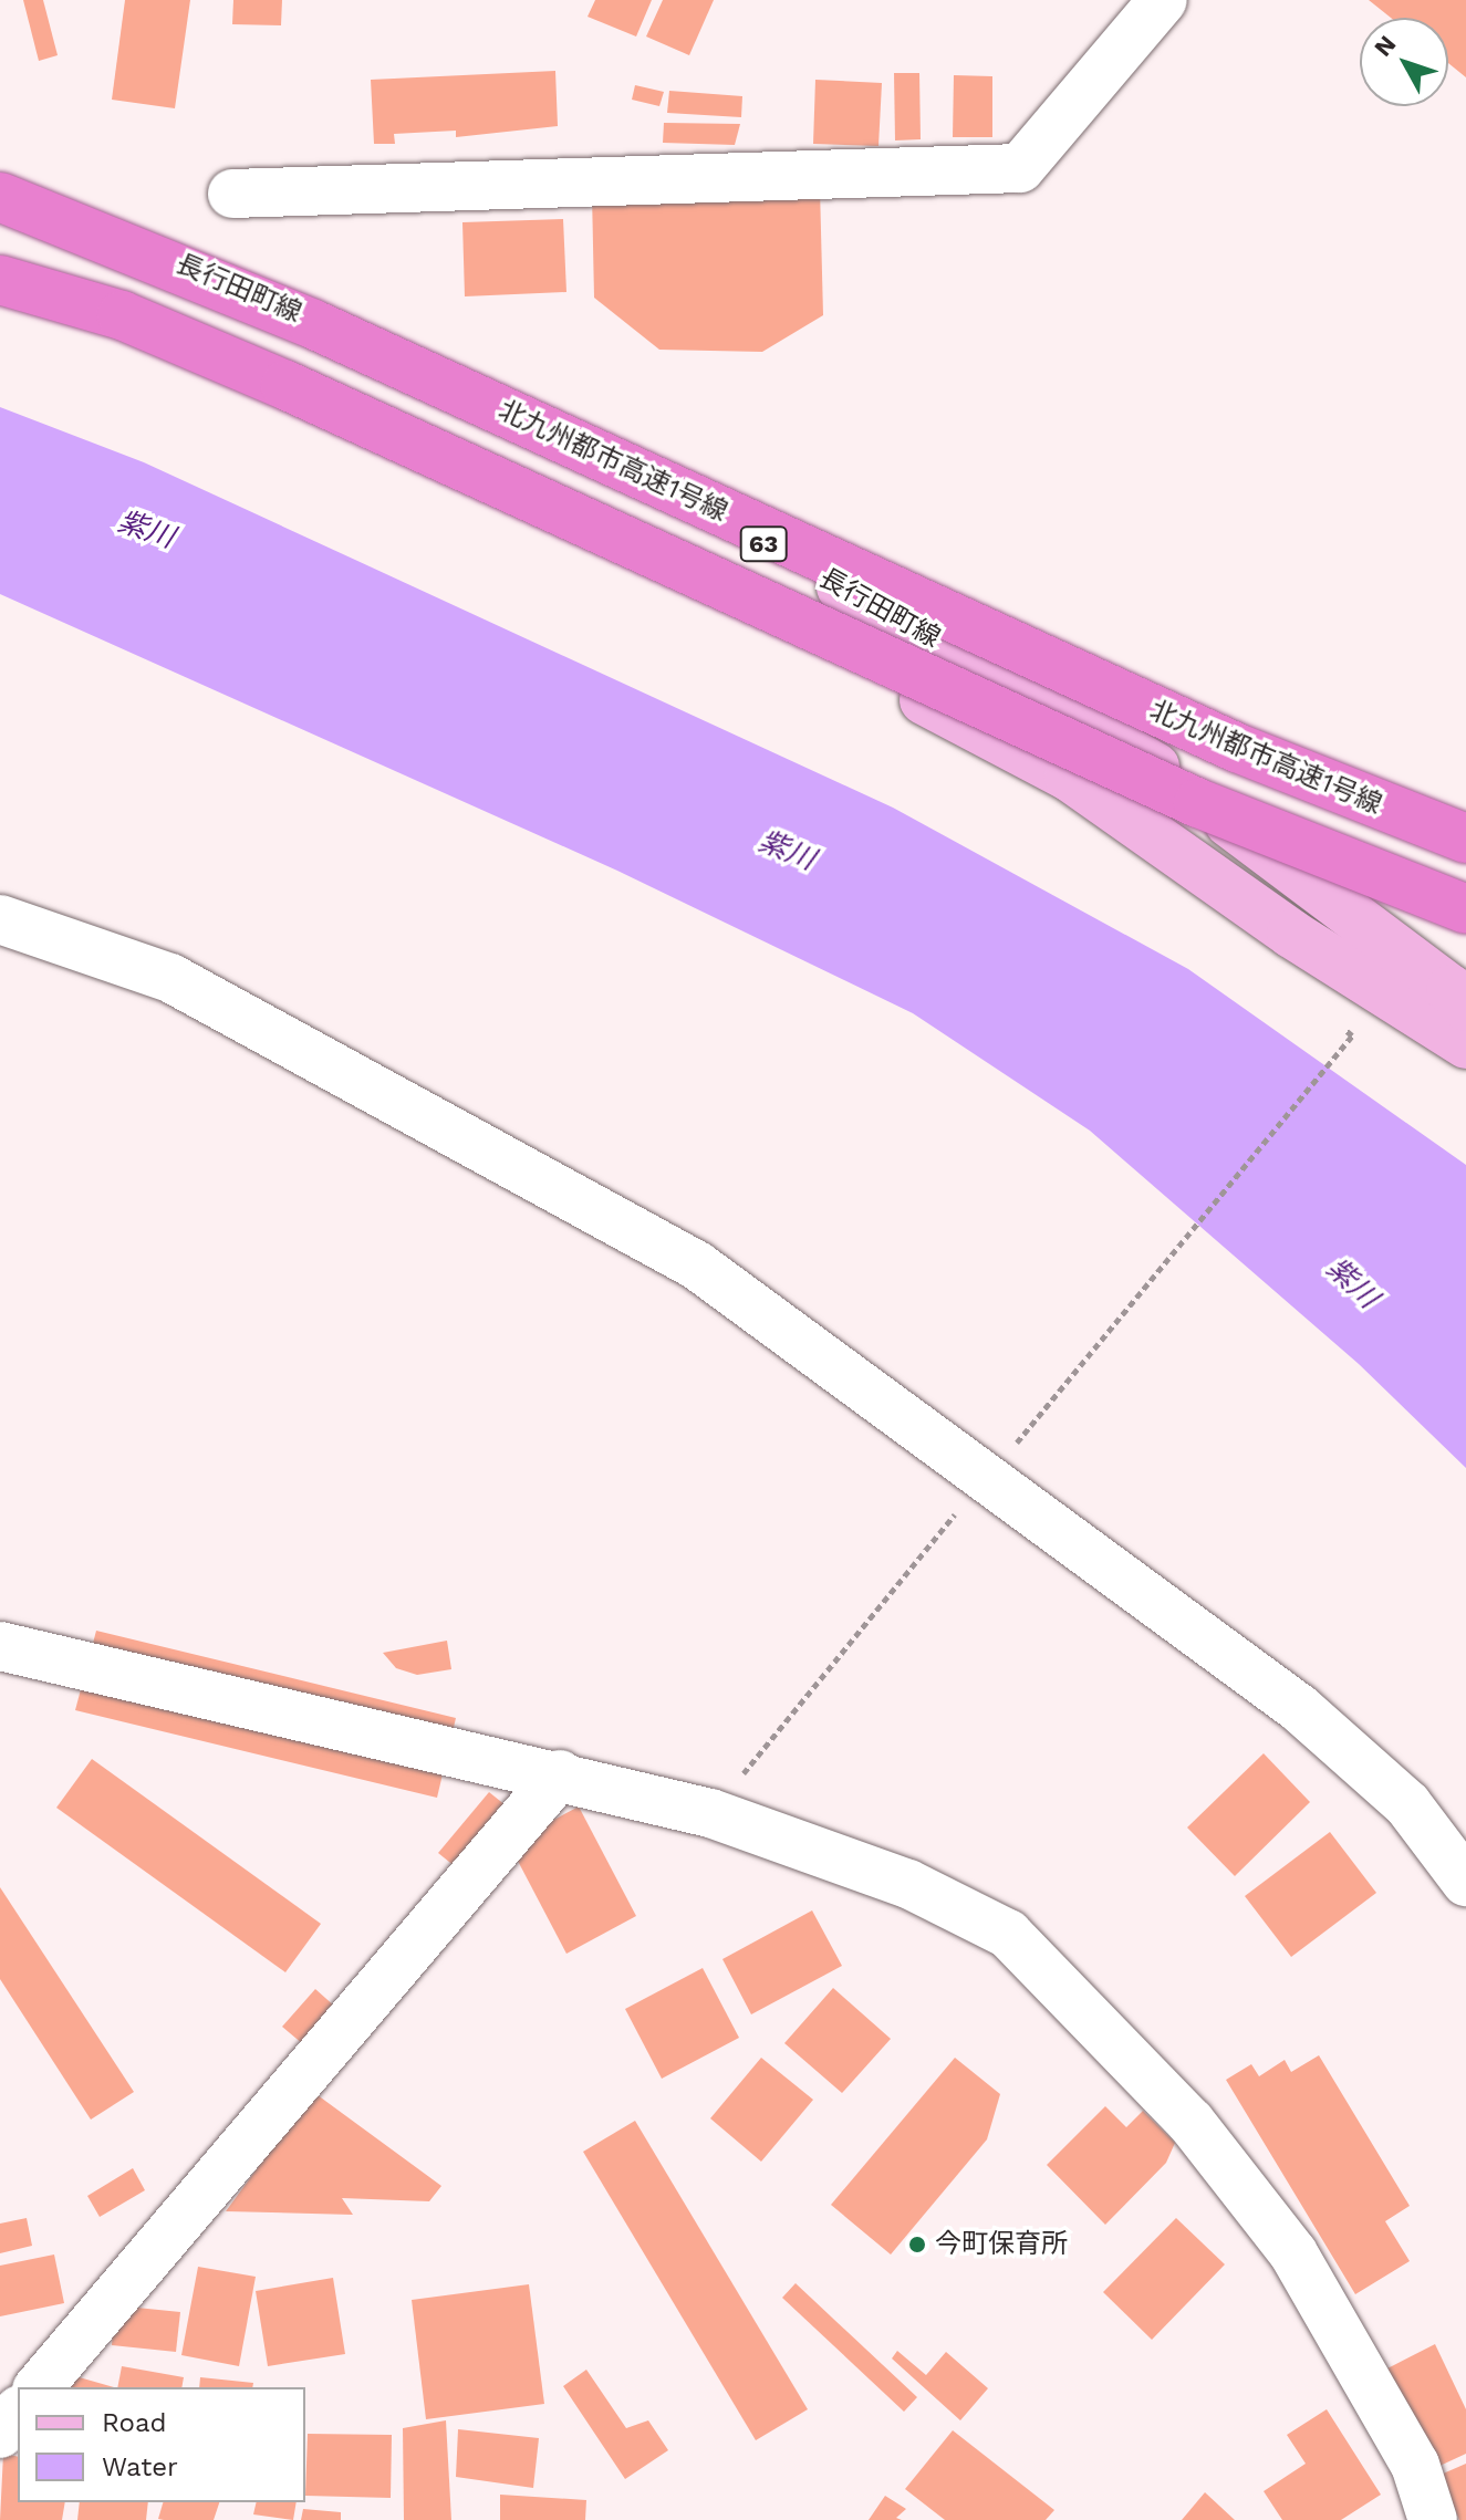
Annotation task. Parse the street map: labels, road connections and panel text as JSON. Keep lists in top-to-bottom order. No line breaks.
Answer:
{"streets":{"highway":["北九州都市高速1号線"],"main road":["長行田町線","63"]},"water":["紫川"],"places":["今町保育所"],"legend":["Road","Water"],"north":"top left"}
